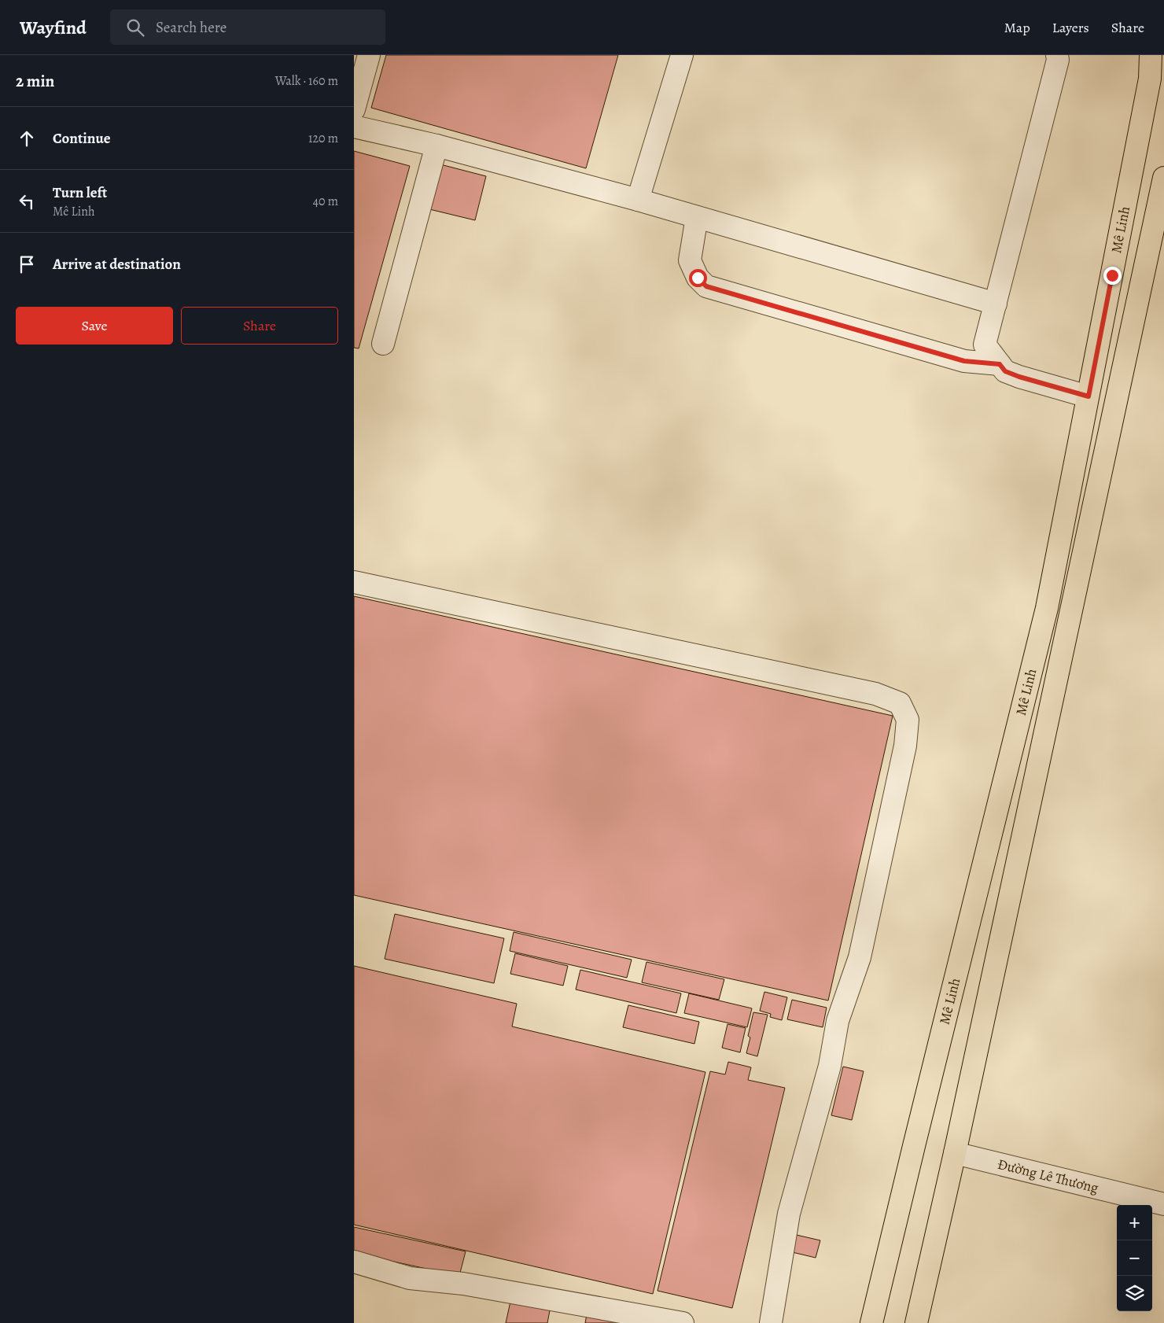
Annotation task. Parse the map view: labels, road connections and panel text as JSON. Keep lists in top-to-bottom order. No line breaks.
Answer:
{"streets":{"main road":["Mê Linh"],"street":["Đường Lê Thương"]},"crossings":[["Mê Linh","Đường Lê Thương"]],"page":{"header":"Wayfind","search":"Search here","nav":["Map","Layers","Share"],"heading":["2 min","Walk · 160 m"],"list":[["Continue","120 m"],["Turn left","Mê Linh","40 m"],"Arrive at destination"],"buttons":["Save","Share"],"map_buttons":["+","−"]}}
